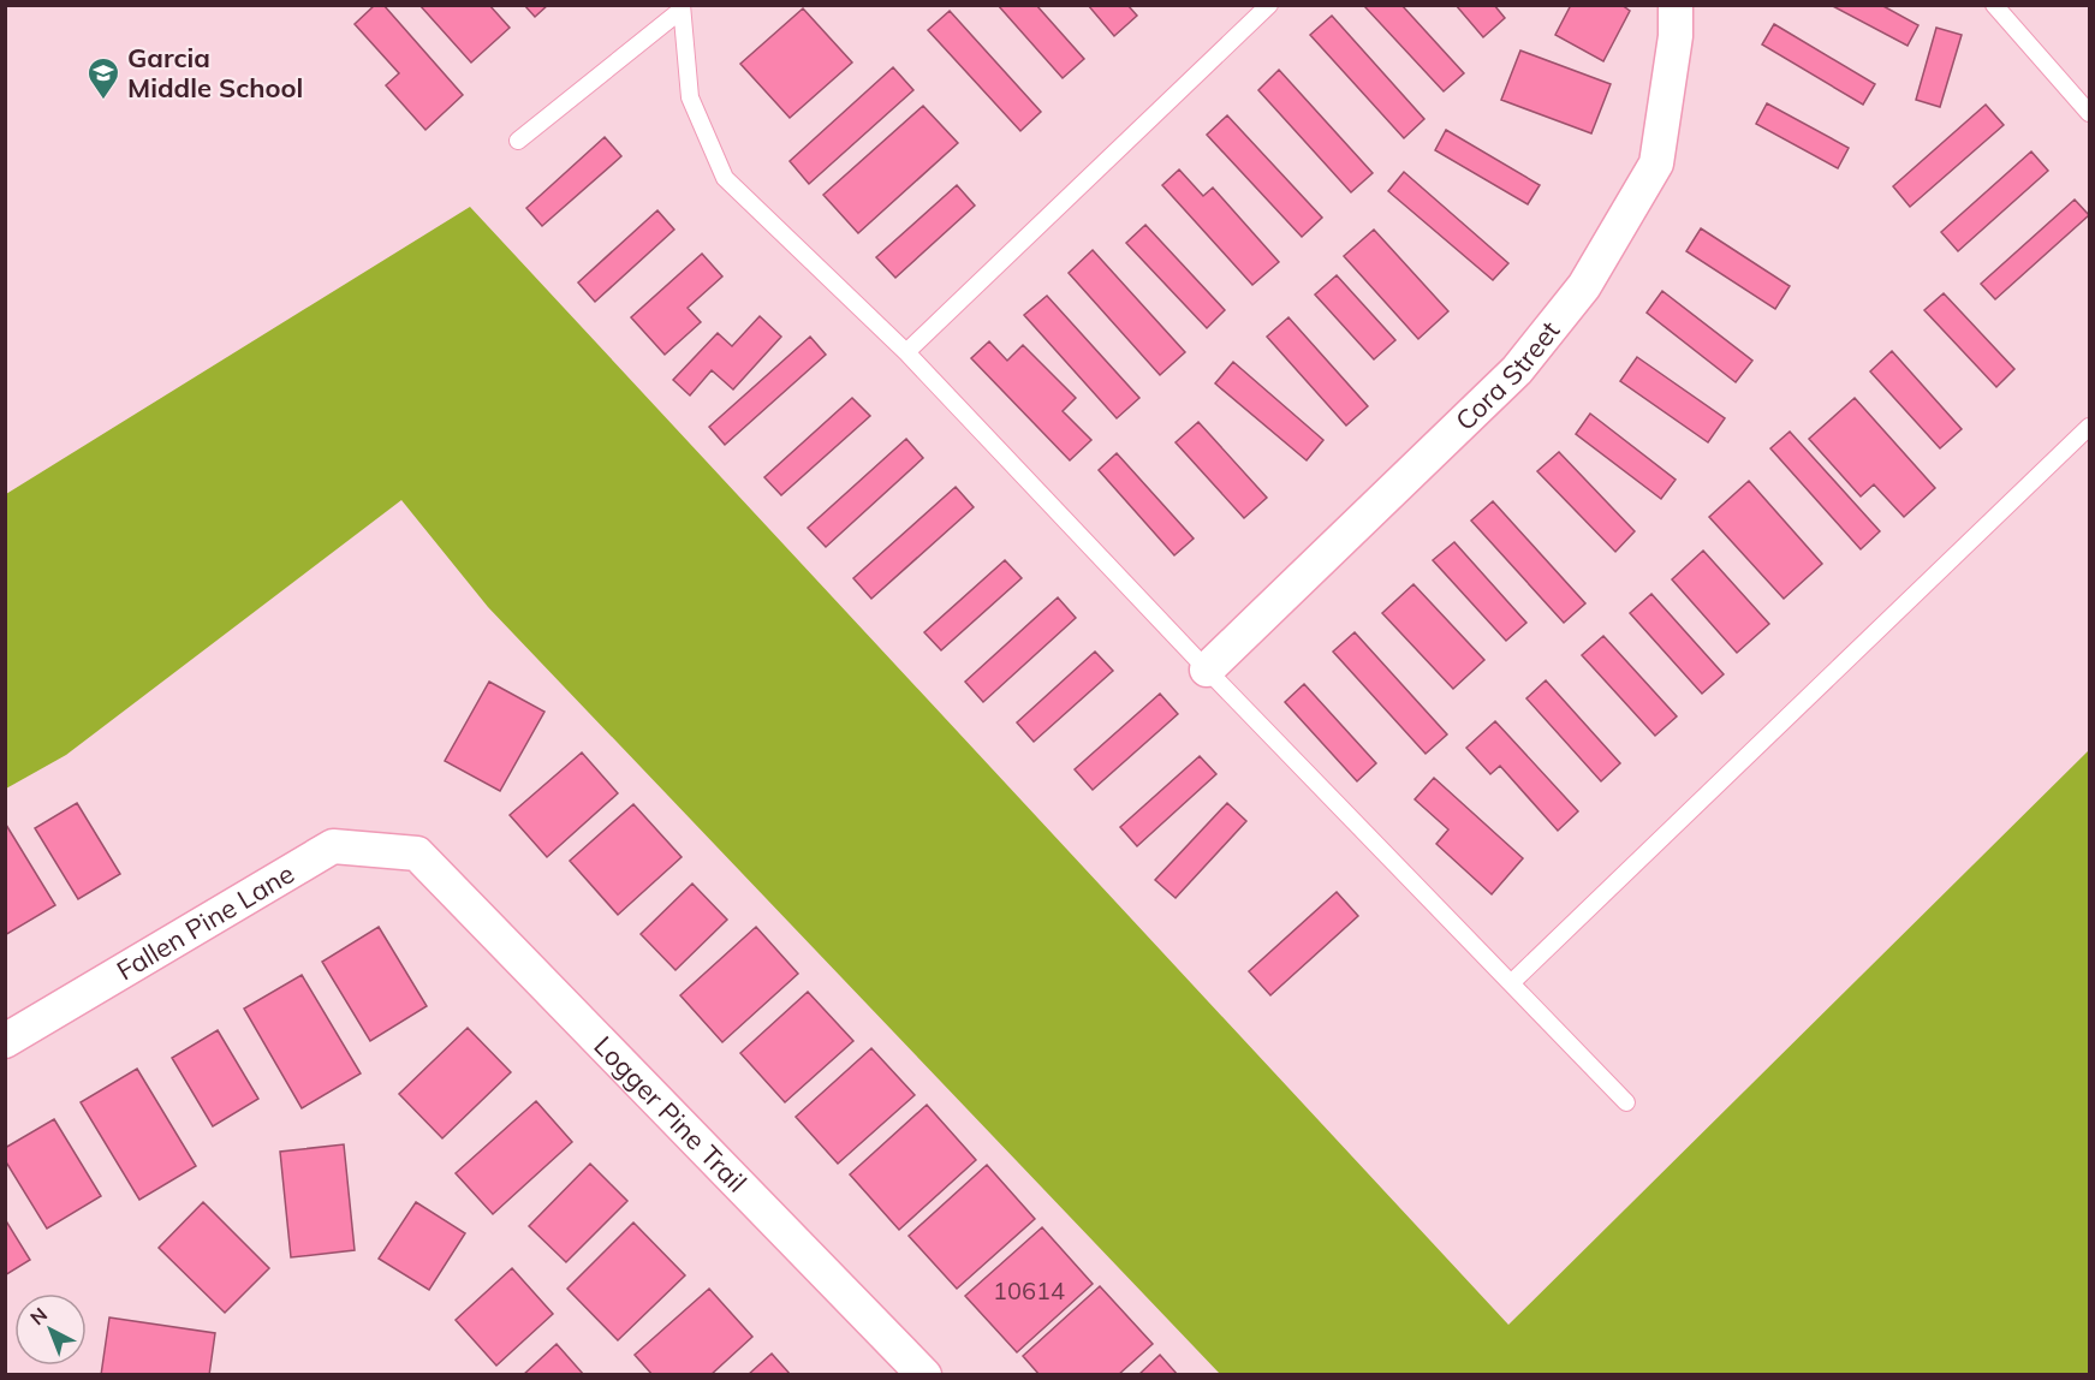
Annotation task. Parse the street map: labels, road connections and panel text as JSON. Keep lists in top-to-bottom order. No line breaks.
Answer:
{"streets":{"street":["Cora Street","Fallen Pine Lane","Logger Pine Trail"]},"crossings":[["Fallen Pine Lane","Logger Pine Trail"]],"places":{"school or university":["Garcia Middle School"]},"house_numbers":["10614"],"north":"top left"}
